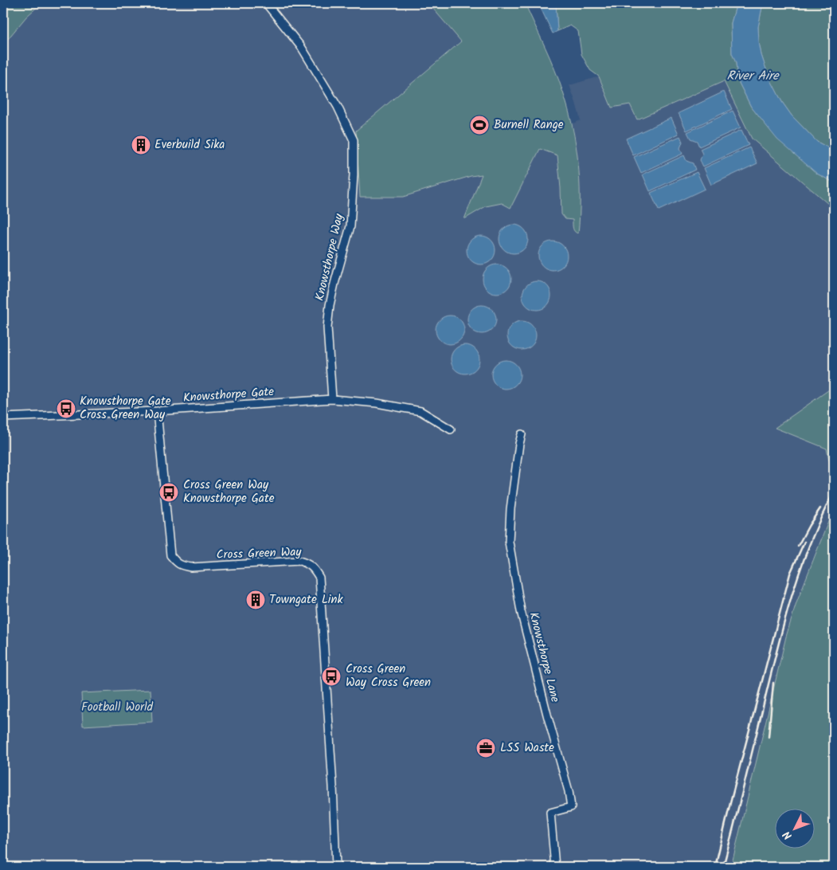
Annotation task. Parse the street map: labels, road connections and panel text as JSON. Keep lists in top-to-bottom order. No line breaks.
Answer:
{"streets":{"street":["Knowsthorpe Way","Knowsthorpe Gate","Cross Green Way","Knowsthorpe Lane"]},"crossings":[["Knowsthorpe Way","Knowsthorpe Gate"],["Knowsthorpe Gate","Cross Green Way"]],"water":["River Aire"],"parks":["Football World"],"places":{"sports":["Burnell Range"],"building":["Everbuild Sika","Towngate Link"],"bus stop":["Knowsthorpe Gate Cross Green Way","Cross Green Way Knowsthorpe Gate","Cross Green Way Cross Green"],"office":["LSS Waste"]},"north":"bottom left"}
